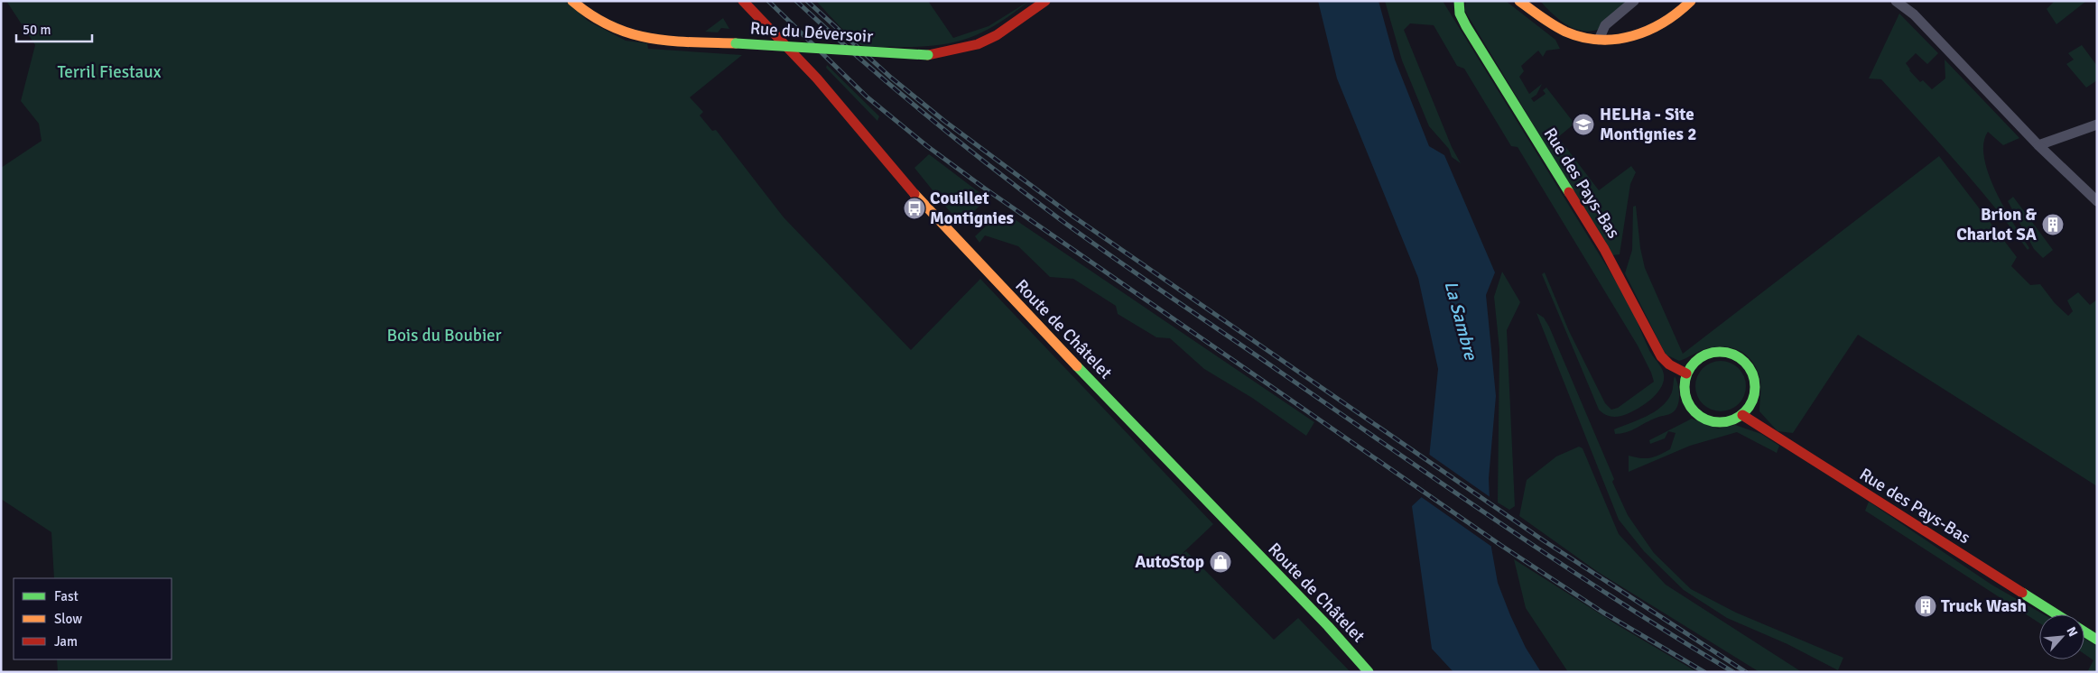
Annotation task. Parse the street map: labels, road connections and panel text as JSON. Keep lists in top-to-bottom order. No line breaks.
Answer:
{"streets":{"main road":["Rue du Déversoir","Rue des Pays-Bas","Route de Châtelet"]},"water":["La Sambre"],"parks":["Terril Fiestaux","Bois du Boubier"],"places":{"school or university":["HELHa - Site Montignies 2"],"bus stop":["Couillet Montignies"],"building":["Brion & Charlot SA","Truck Wash"],"shop":["AutoStop"]},"legend":["Fast","Slow","Jam"],"scale_bar":"50 m","north":"top right"}
